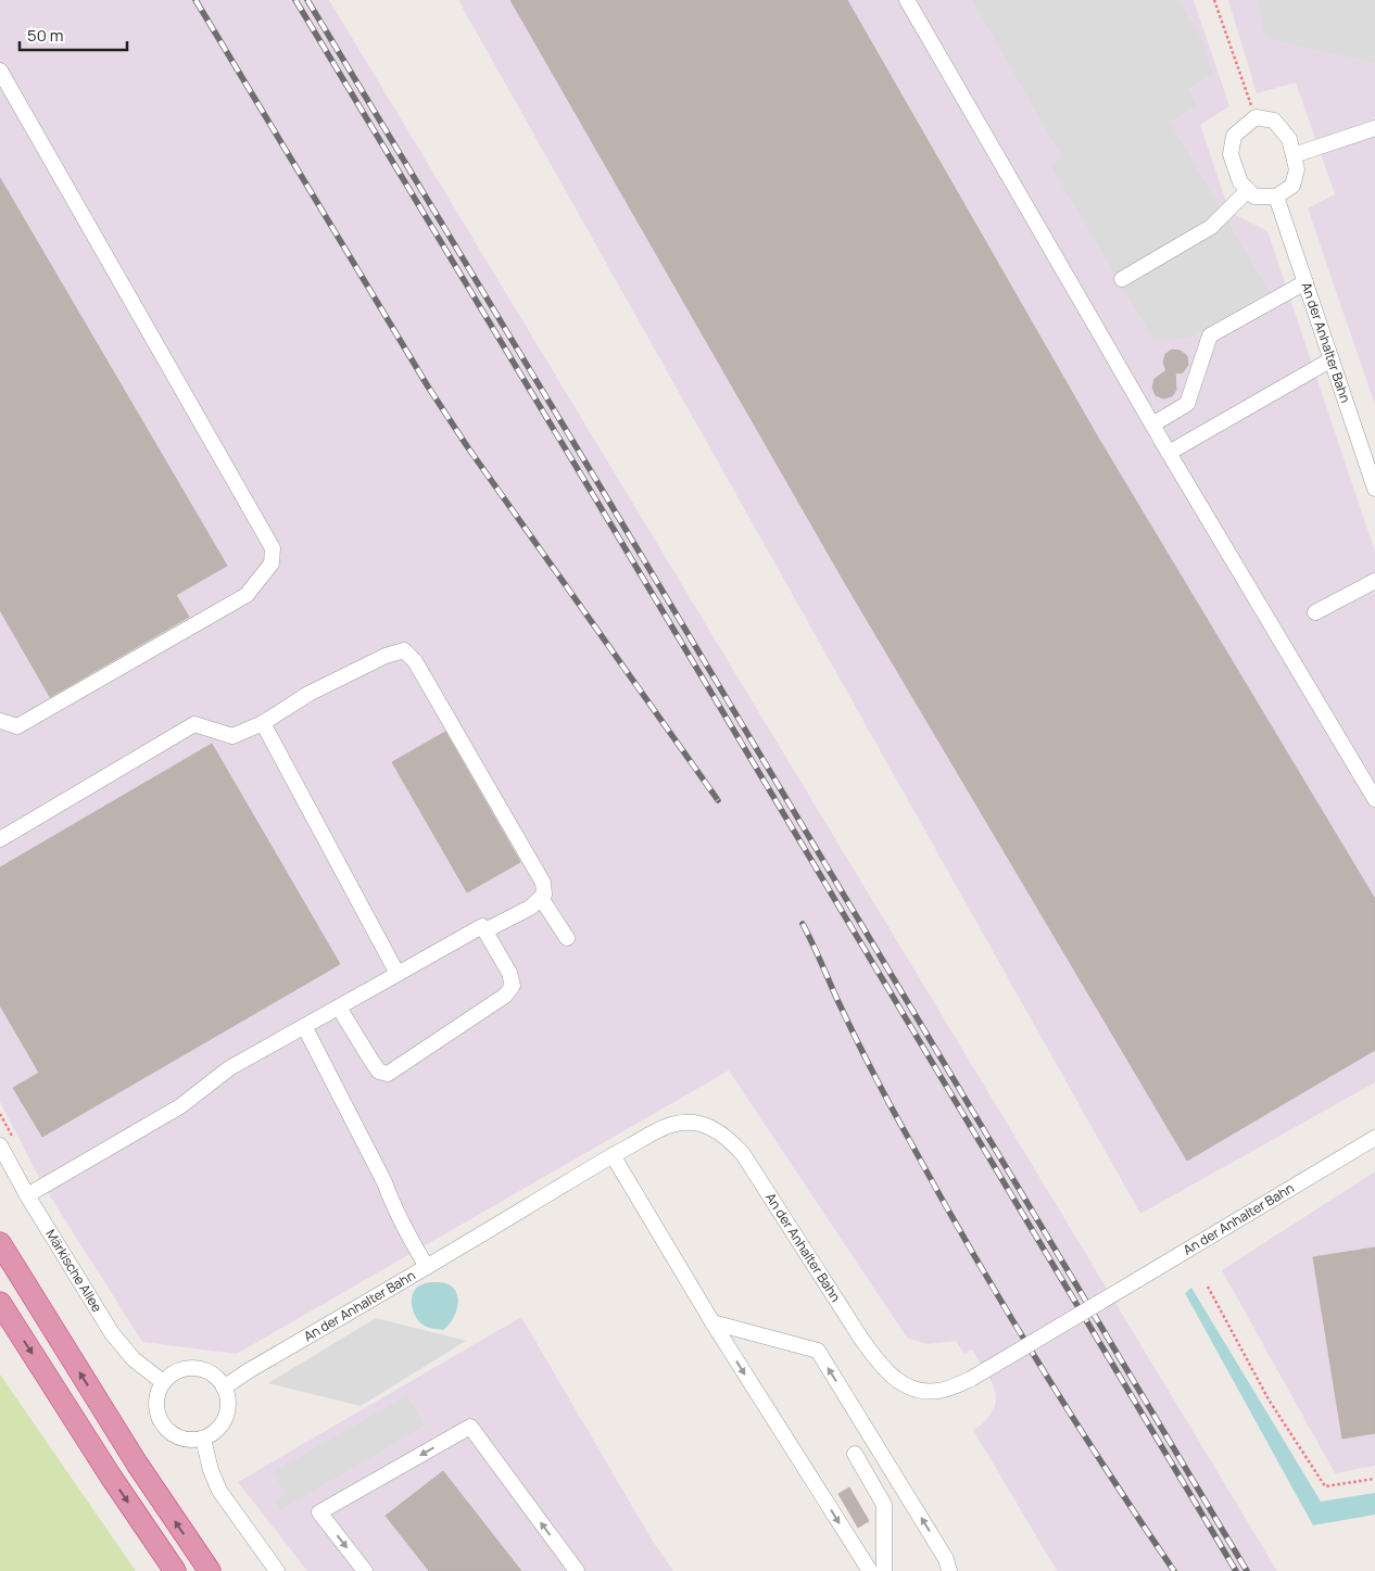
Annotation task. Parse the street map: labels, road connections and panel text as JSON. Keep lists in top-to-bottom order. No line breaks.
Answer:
{"streets":{"street":["An der Anhalter Bahn","Märkische Allee"]},"crossings":[["An der Anhalter Bahn","Märkische Allee"]],"scale_bar":"50 m"}
